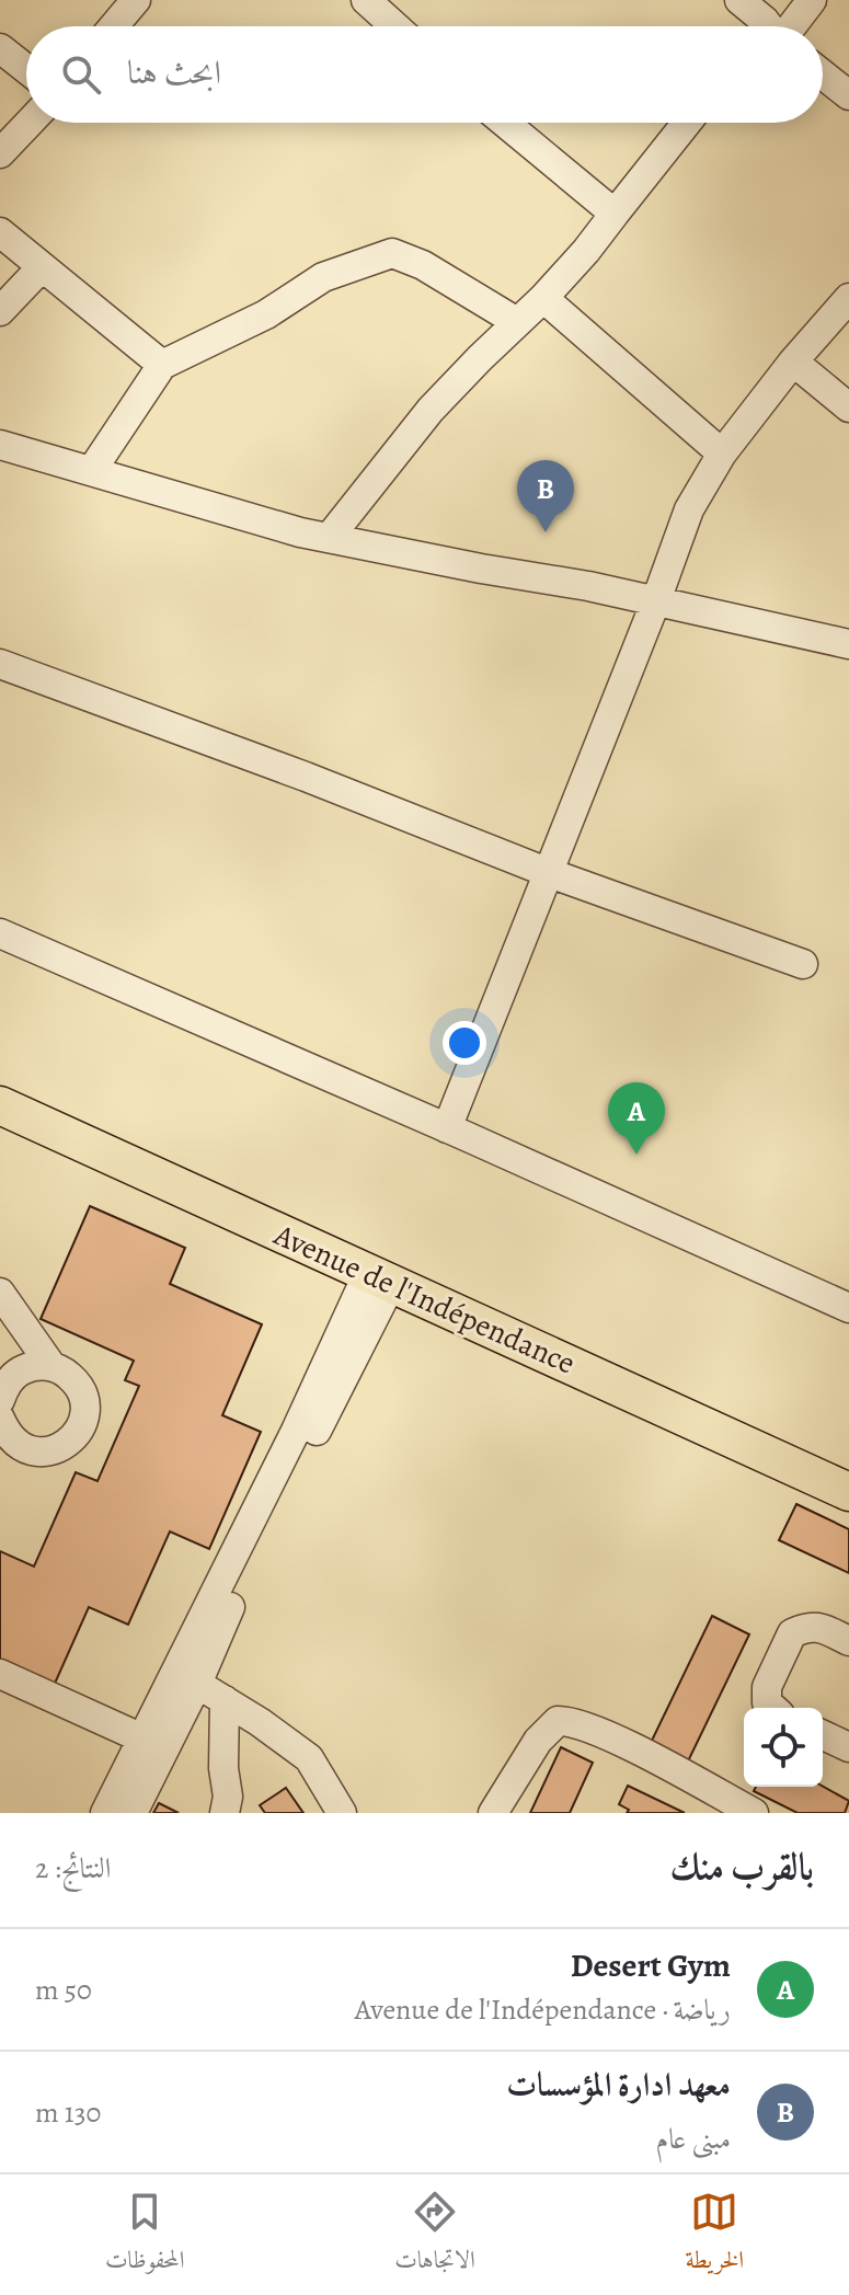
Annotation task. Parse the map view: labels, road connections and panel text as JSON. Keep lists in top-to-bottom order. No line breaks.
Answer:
{"streets":{"main road":["Avenue de l'Indépendance"]},"page":{"search":"ابحث هنا","pins":["B","A"],"heading":["بالقرب منك","النتائج: 2"],"list":[{"mark":"A","name":"Desert Gym","note":"رياضة · Avenue de l'Indépendance","value":"50 m"},{"mark":"B","name":"معهد ادارة المؤسسات","note":"مبنى عام","value":"130 m"}],"nav":["الخريطة","الاتجاهات","المحفوظات"]}}
